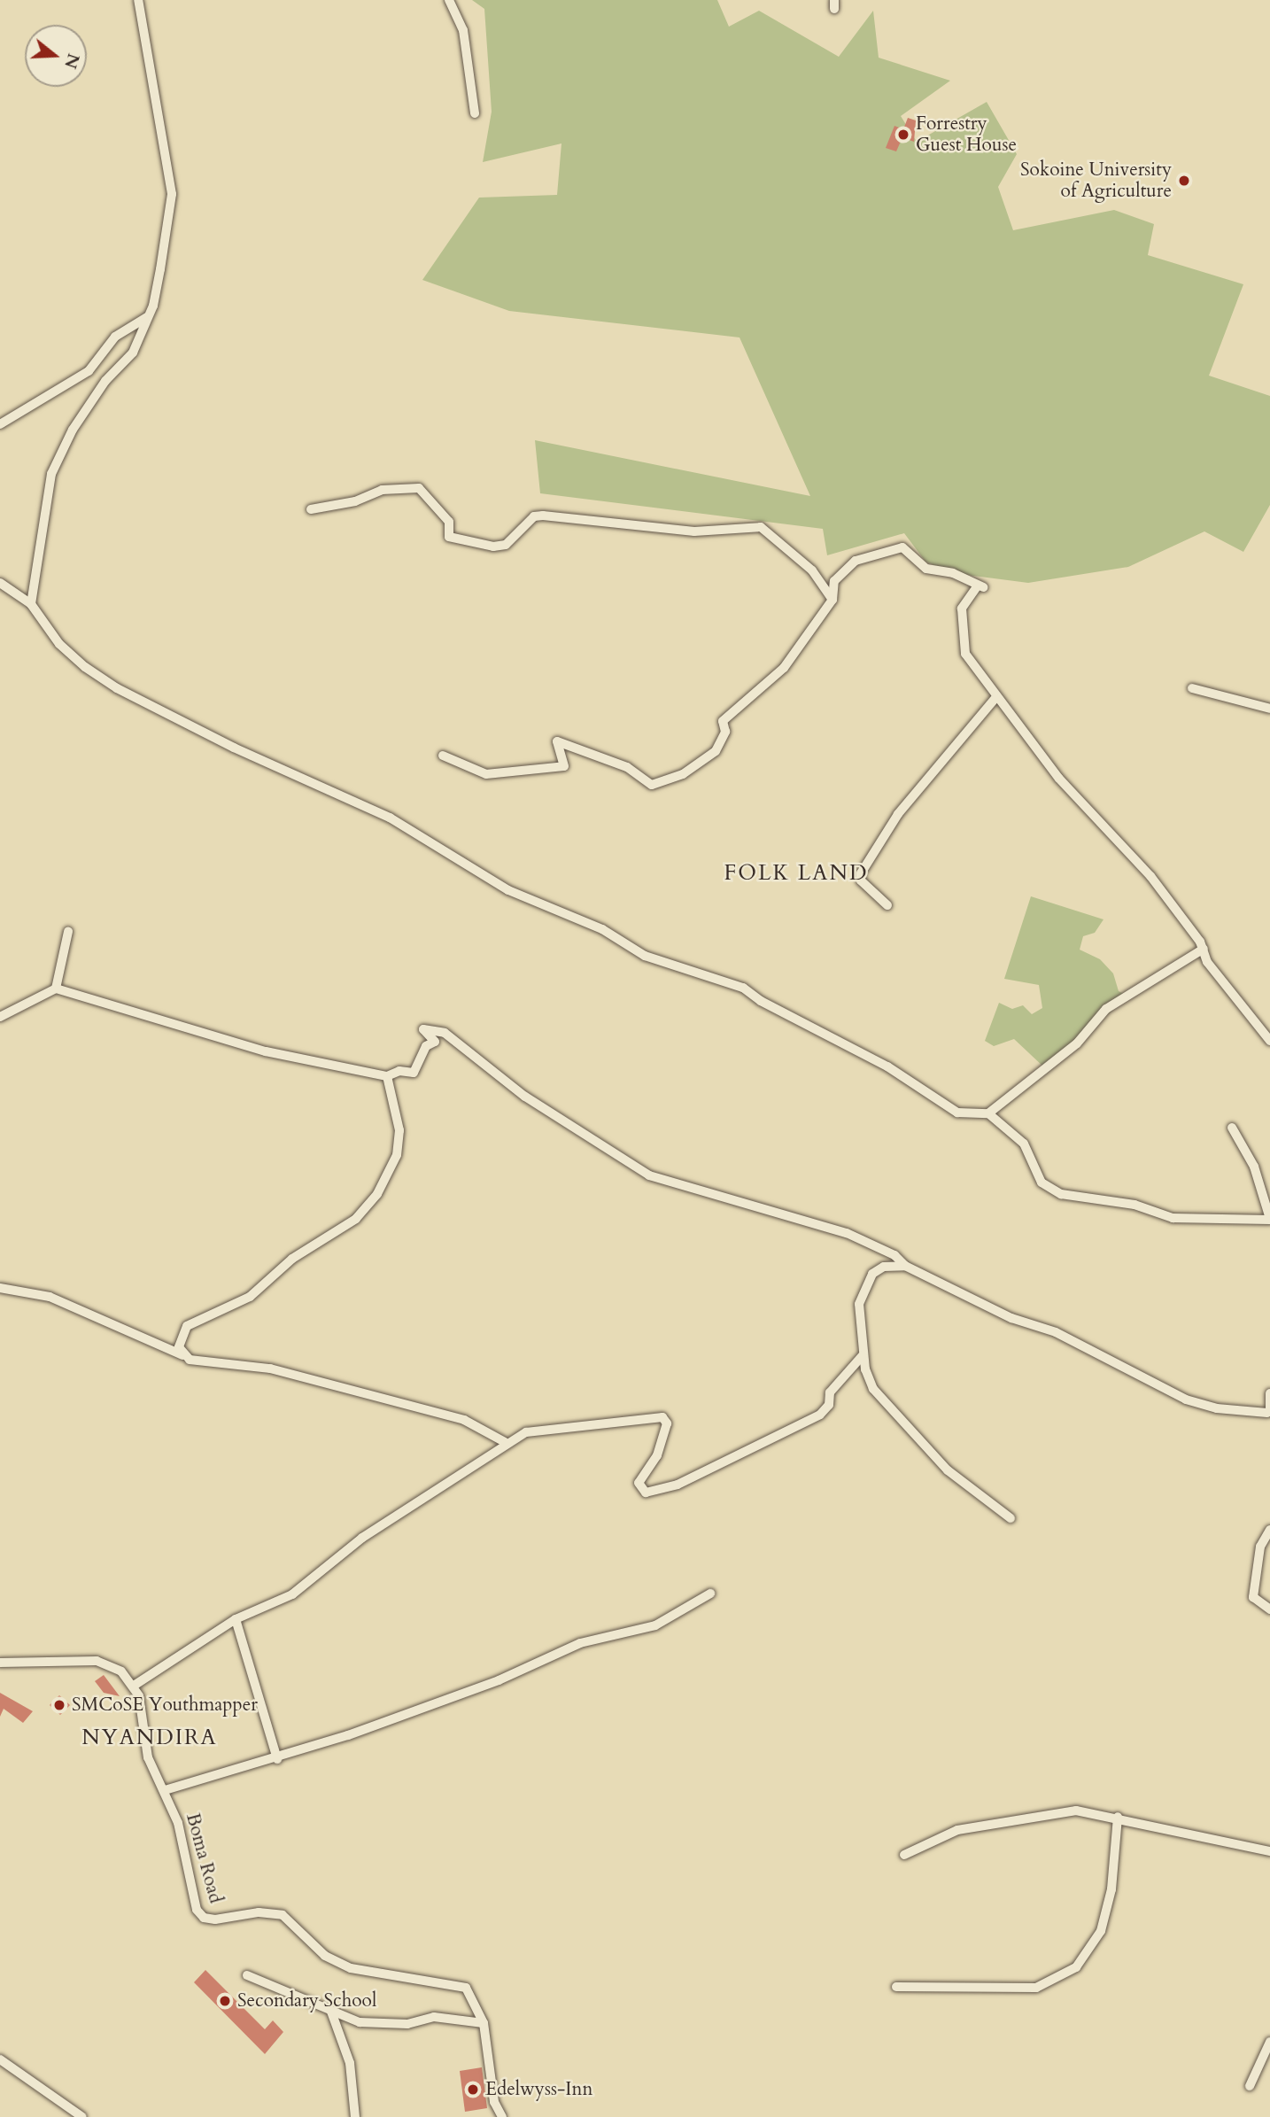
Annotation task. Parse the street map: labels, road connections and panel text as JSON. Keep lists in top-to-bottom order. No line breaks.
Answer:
{"streets":{"street":["Boma Road"]},"districts":["FOLK LAND","NYANDIRA"],"places":["Forrestry Guest House","Sokoine University of Agriculture","SMCoSE Youthmapper","Secondary School","Edelwyss-Inn"],"north":"right"}
